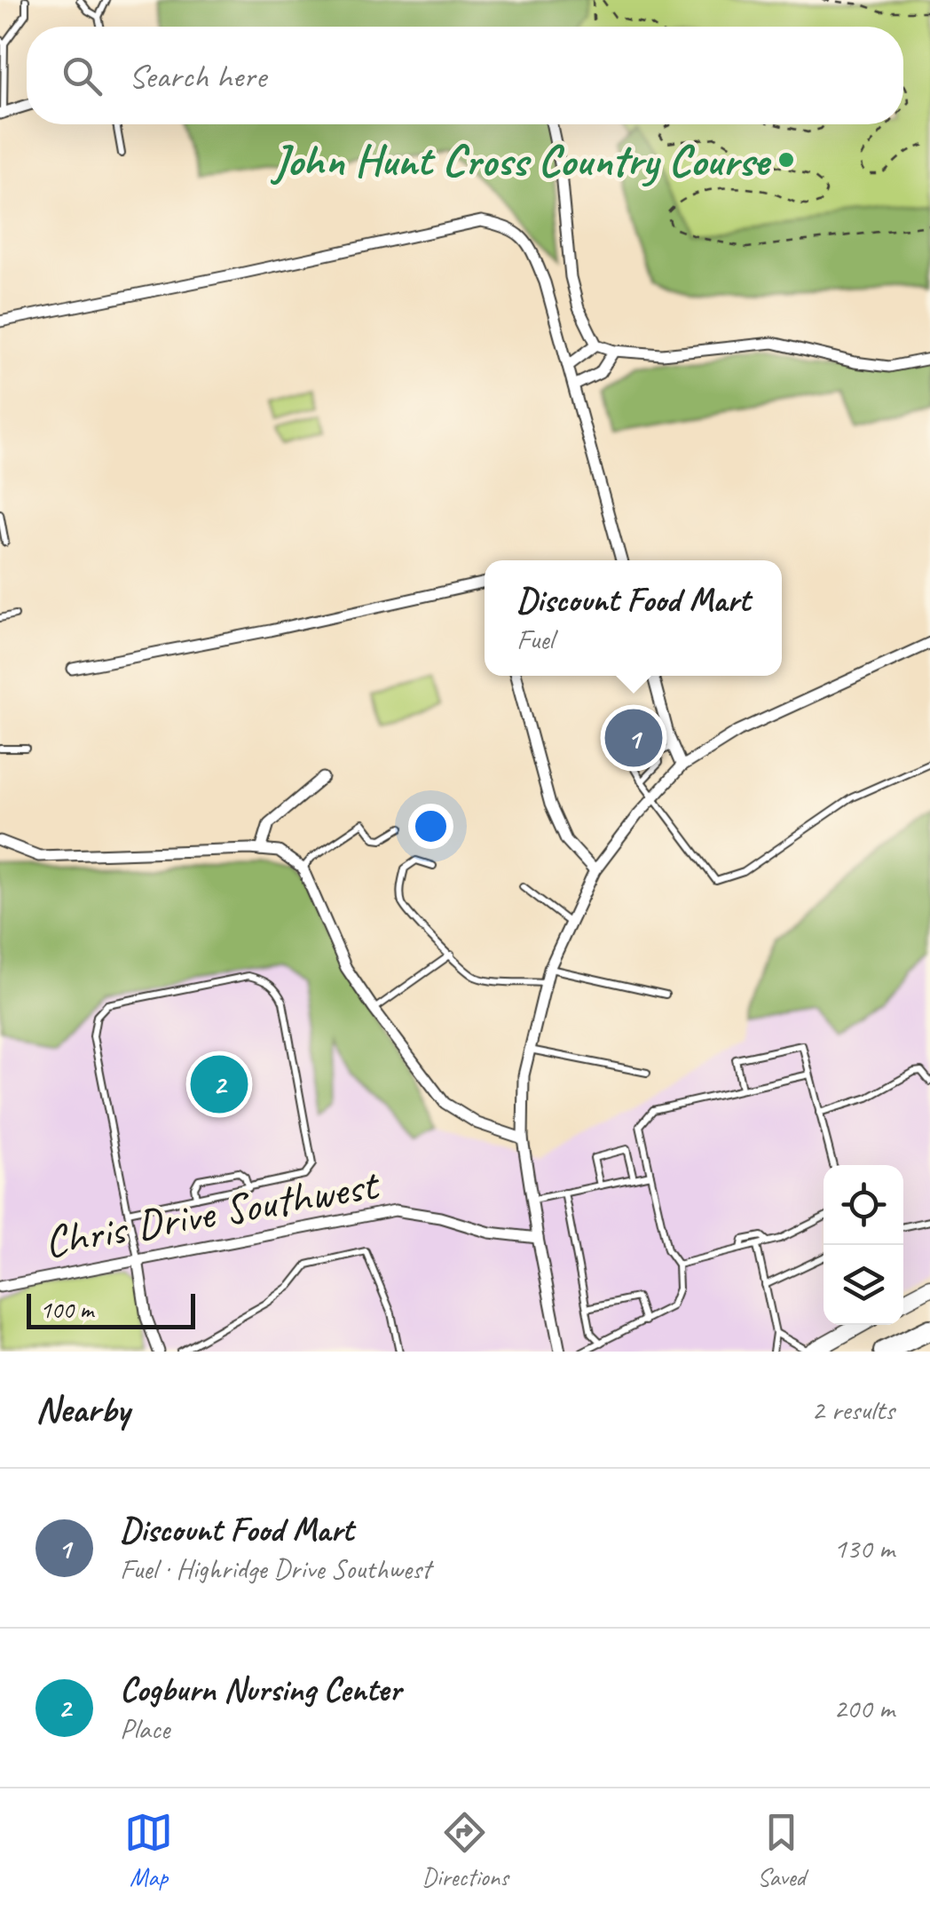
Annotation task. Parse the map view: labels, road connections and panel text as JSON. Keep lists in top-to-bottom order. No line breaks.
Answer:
{"streets":{"street":["Chris Drive Southwest"]},"places":["John Hunt Cross Country Course"],"scale_bar":"100 m","page":{"search":"Search here","popup":["Discount Food Mart","Fuel"],"pins":["1","2"],"scale":"100 m","heading":["Nearby","2 results"],"list":[{"mark":"1","name":"Discount Food Mart","note":"Fuel · Highridge Drive Southwest","value":"130 m"},{"mark":"2","name":"Cogburn Nursing Center","note":"Place","value":"200 m"}],"nav":["Map","Directions","Saved"]}}
